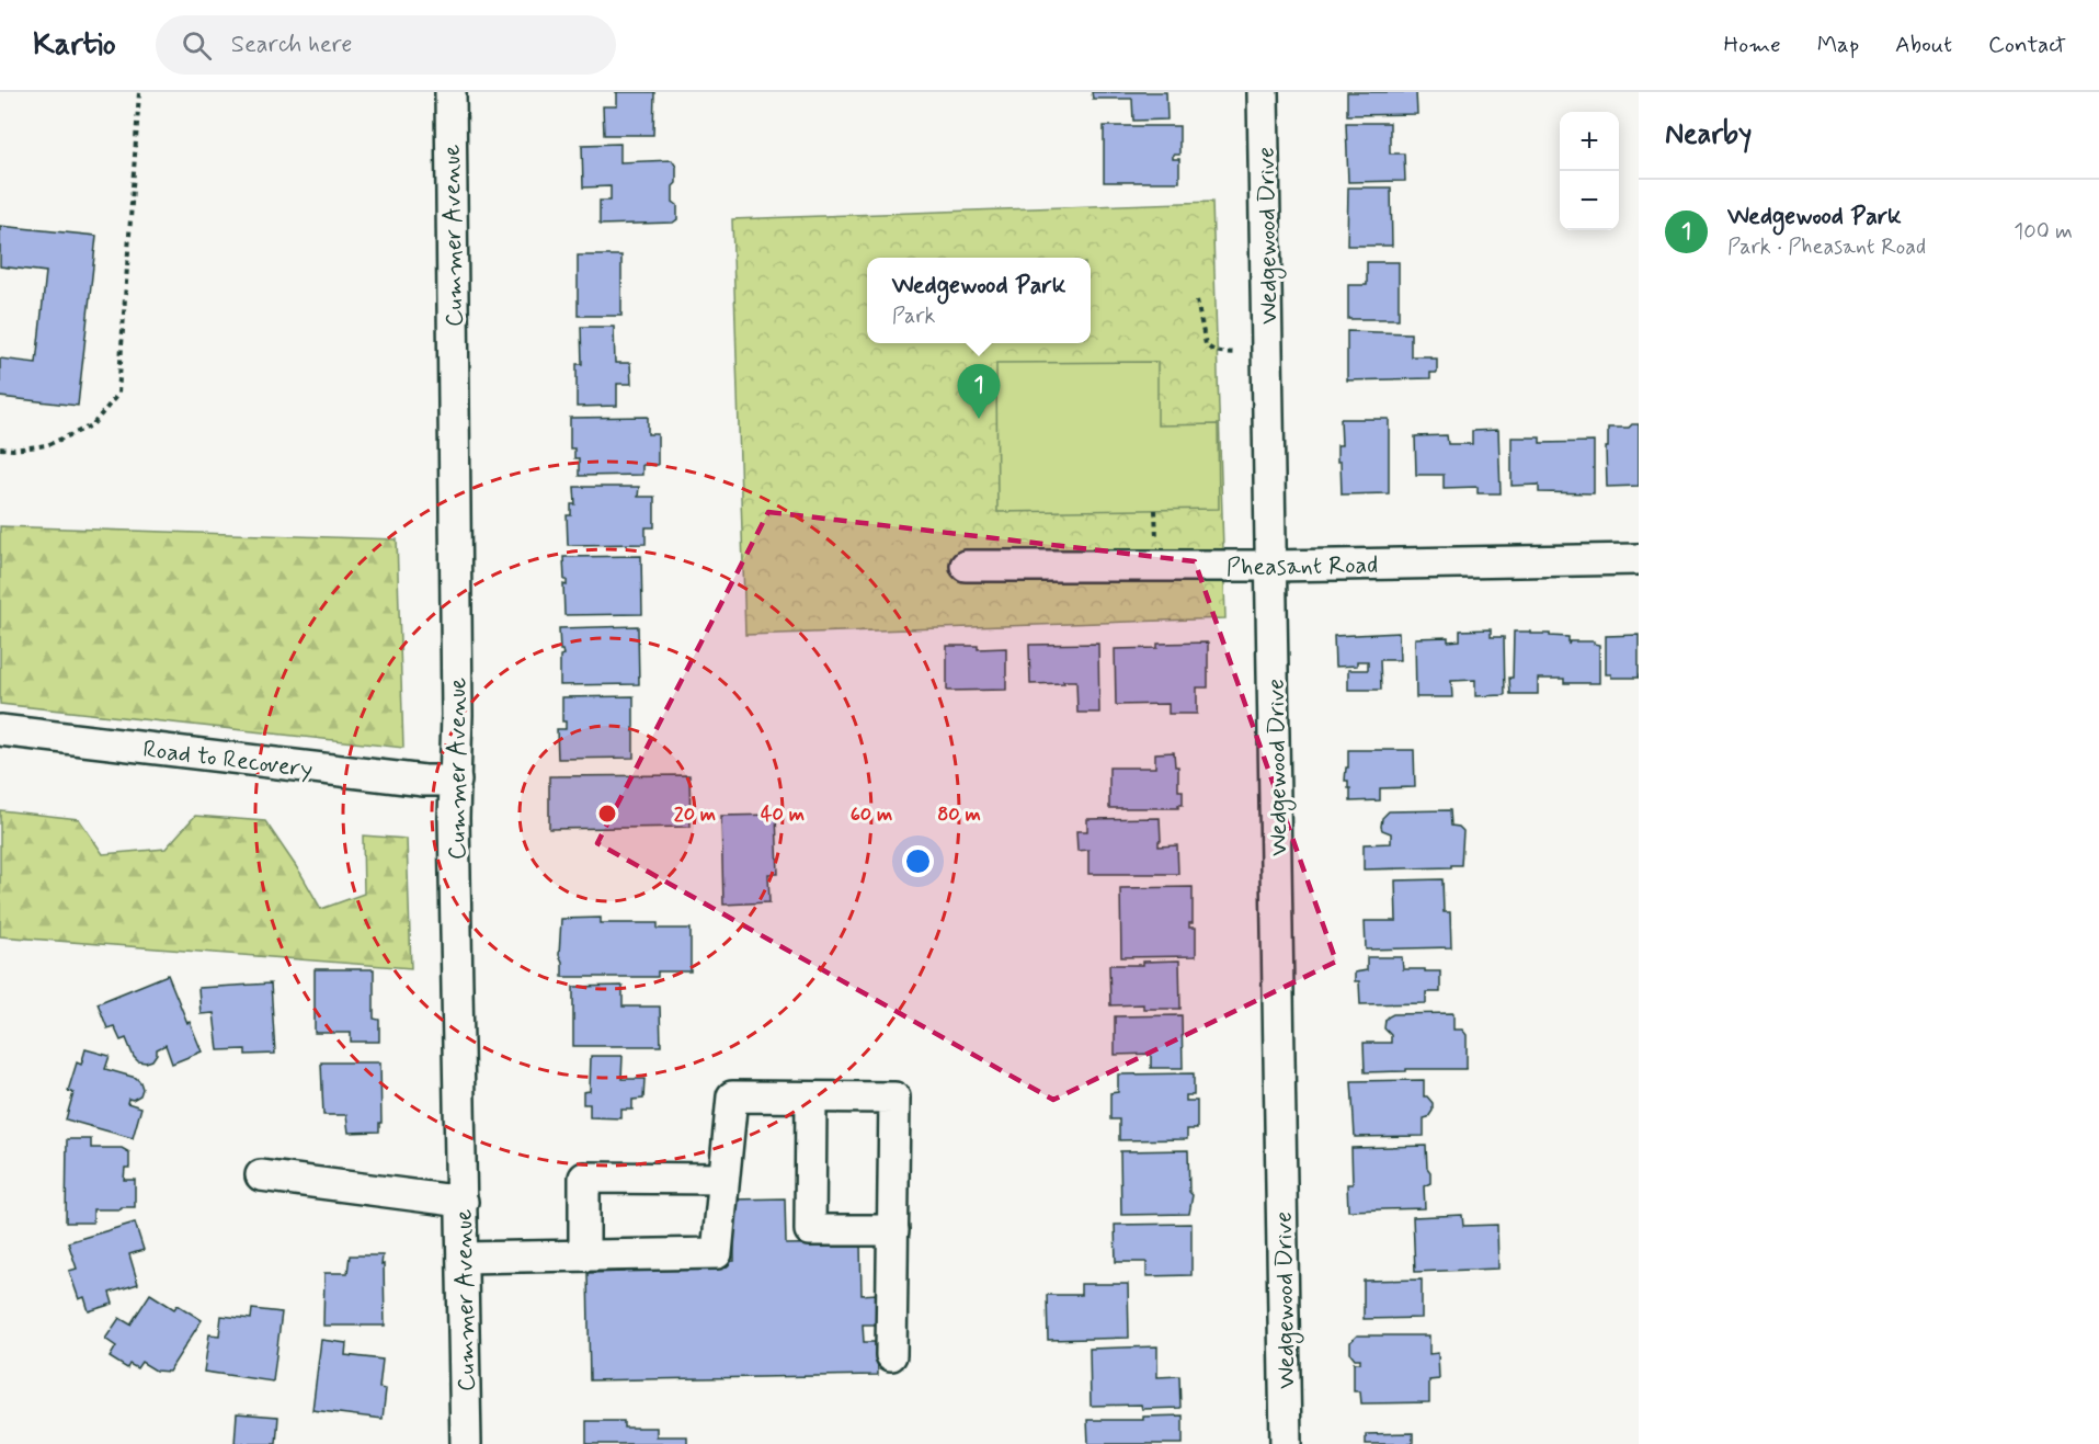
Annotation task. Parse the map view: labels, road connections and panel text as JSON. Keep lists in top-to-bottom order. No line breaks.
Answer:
{"streets":{"street":["Cummer Avenue","Wedgewood Drive","Pheasant Road","Road to Recovery"]},"crossings":[["Cummer Avenue","Road to Recovery"],["Wedgewood Drive","Pheasant Road"]],"page":{"header":"Kartio","search":"Search here","nav":["Home","Map","About","Contact"],"heading":"Nearby","map_buttons":["+","−"],"list":[{"mark":"1","name":"Wedgewood Park","note":"Park · Pheasant Road","value":"100 m"}],"popup":["Wedgewood Park","Park"],"pins":"1"},"rings":["20 m","40 m","60 m","80 m"]}
